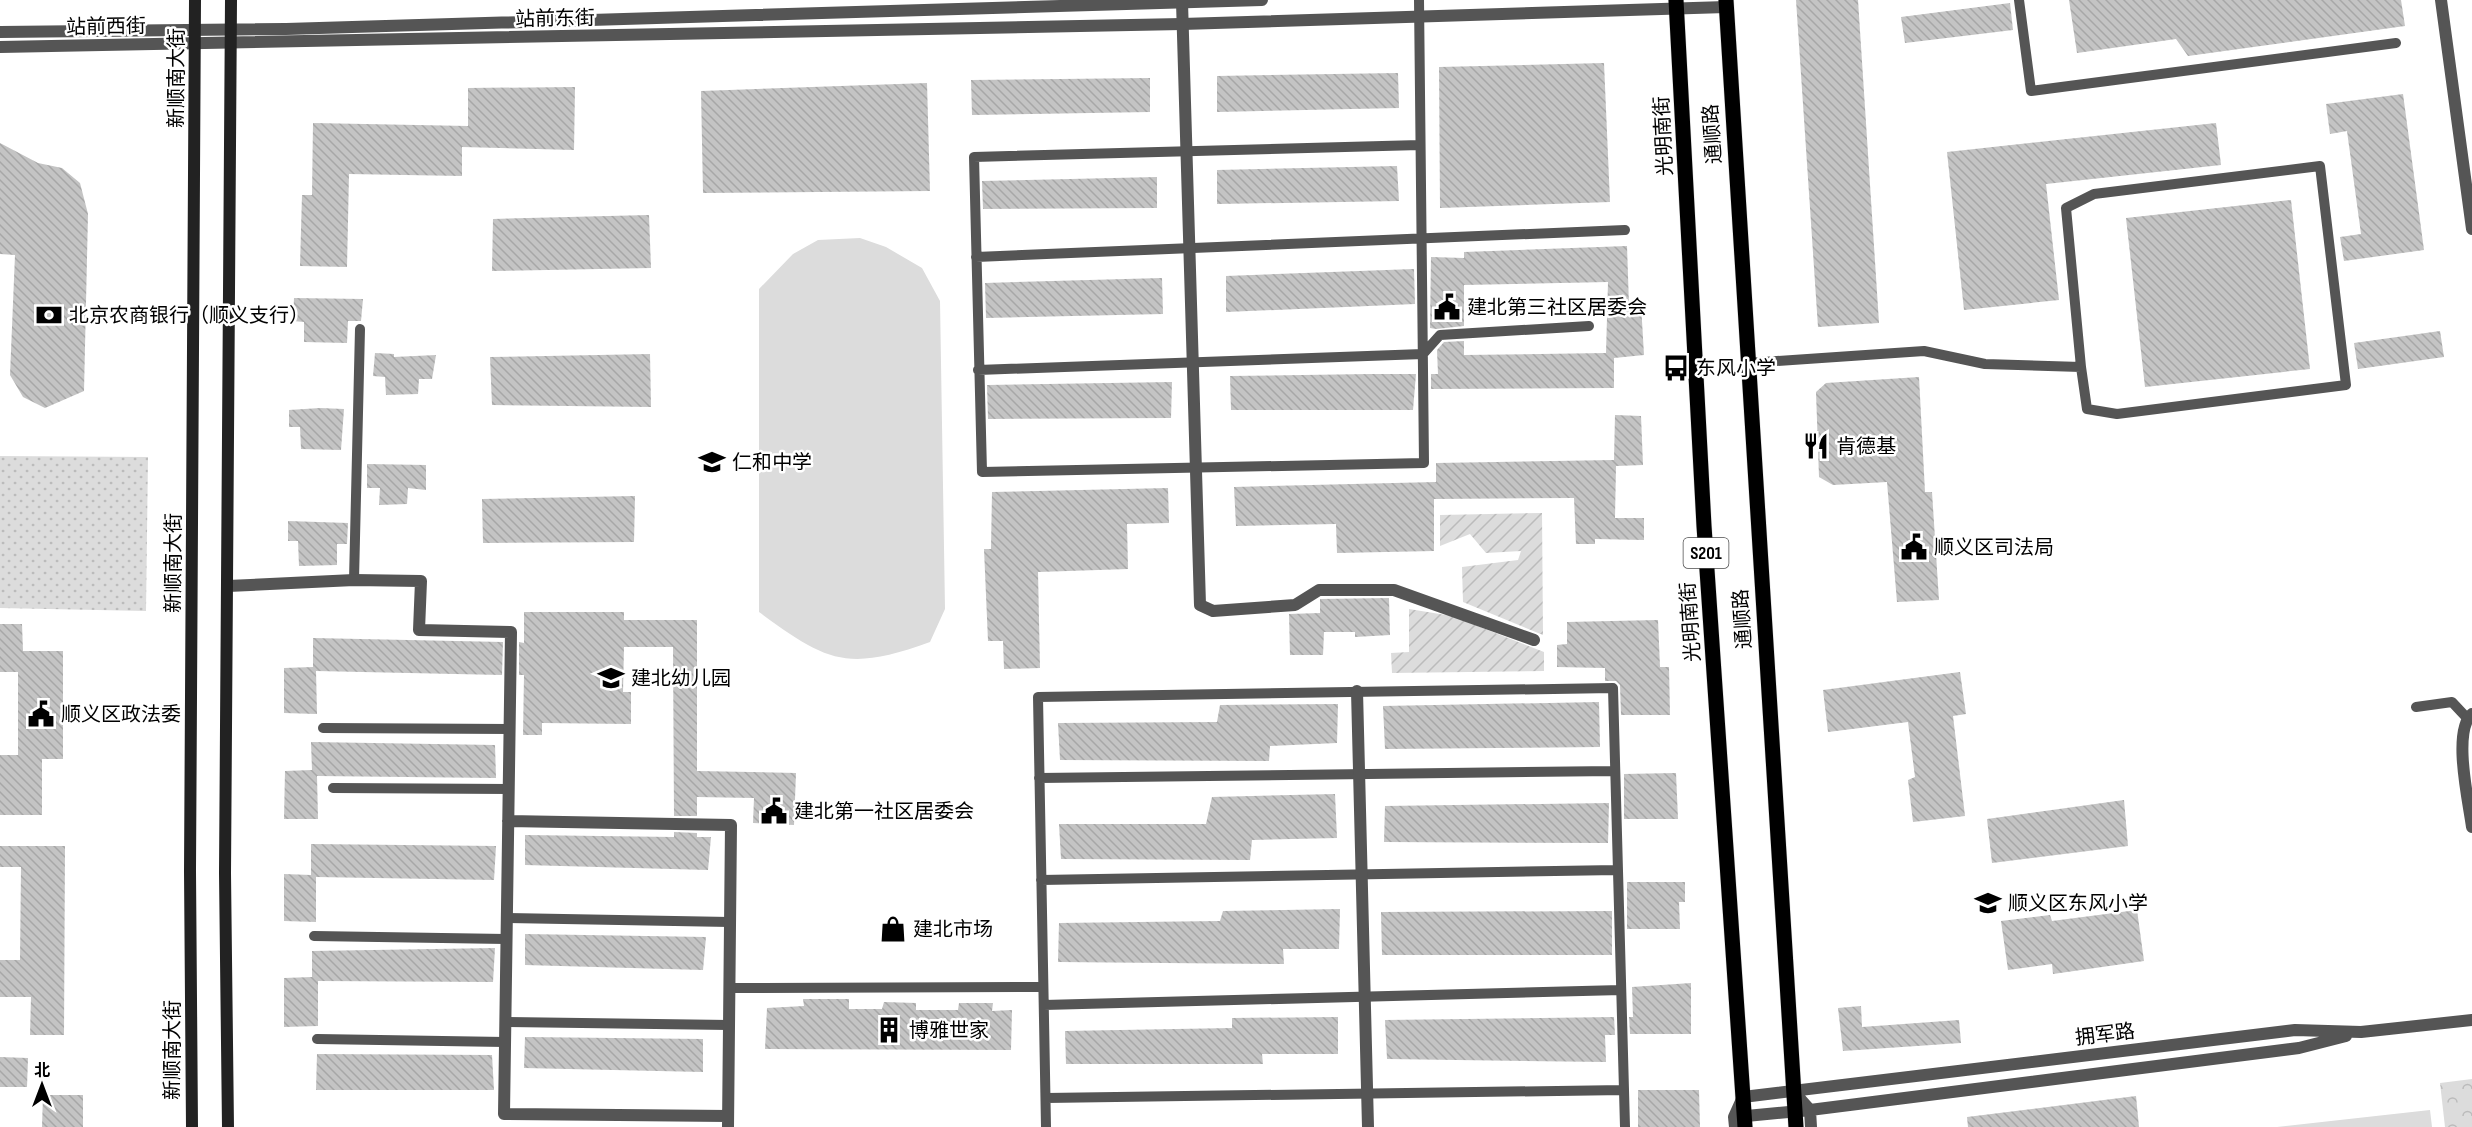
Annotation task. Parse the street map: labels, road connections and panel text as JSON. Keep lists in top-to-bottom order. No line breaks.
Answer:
{"streets":{"main road":["新顺南大街","通顺路","光明南街","S201"],"street":["站前东街","站前西街","拥军路"]},"crossings":[["站前东街","站前西街"],["站前东街","通顺路"],["站前东街","光明南街"],["站前西街","新顺南大街"],["通顺路","拥军路"],["光明南街","S201"],["光明南街","拥军路"],["S201","拥军路"]],"places":{"public building":["建北第三社区居委会","顺义区司法局","顺义区政法委","建北第一社区居委会"],"bank":["北京农商银行（顺义支行）"],"bus stop":["东风小学"],"restaurant":["肯德基"],"school or university":["仁和中学","建北幼儿园","顺义区东风小学"],"shop":["建北市场"],"building":["博雅世家"]},"north":"top"}
